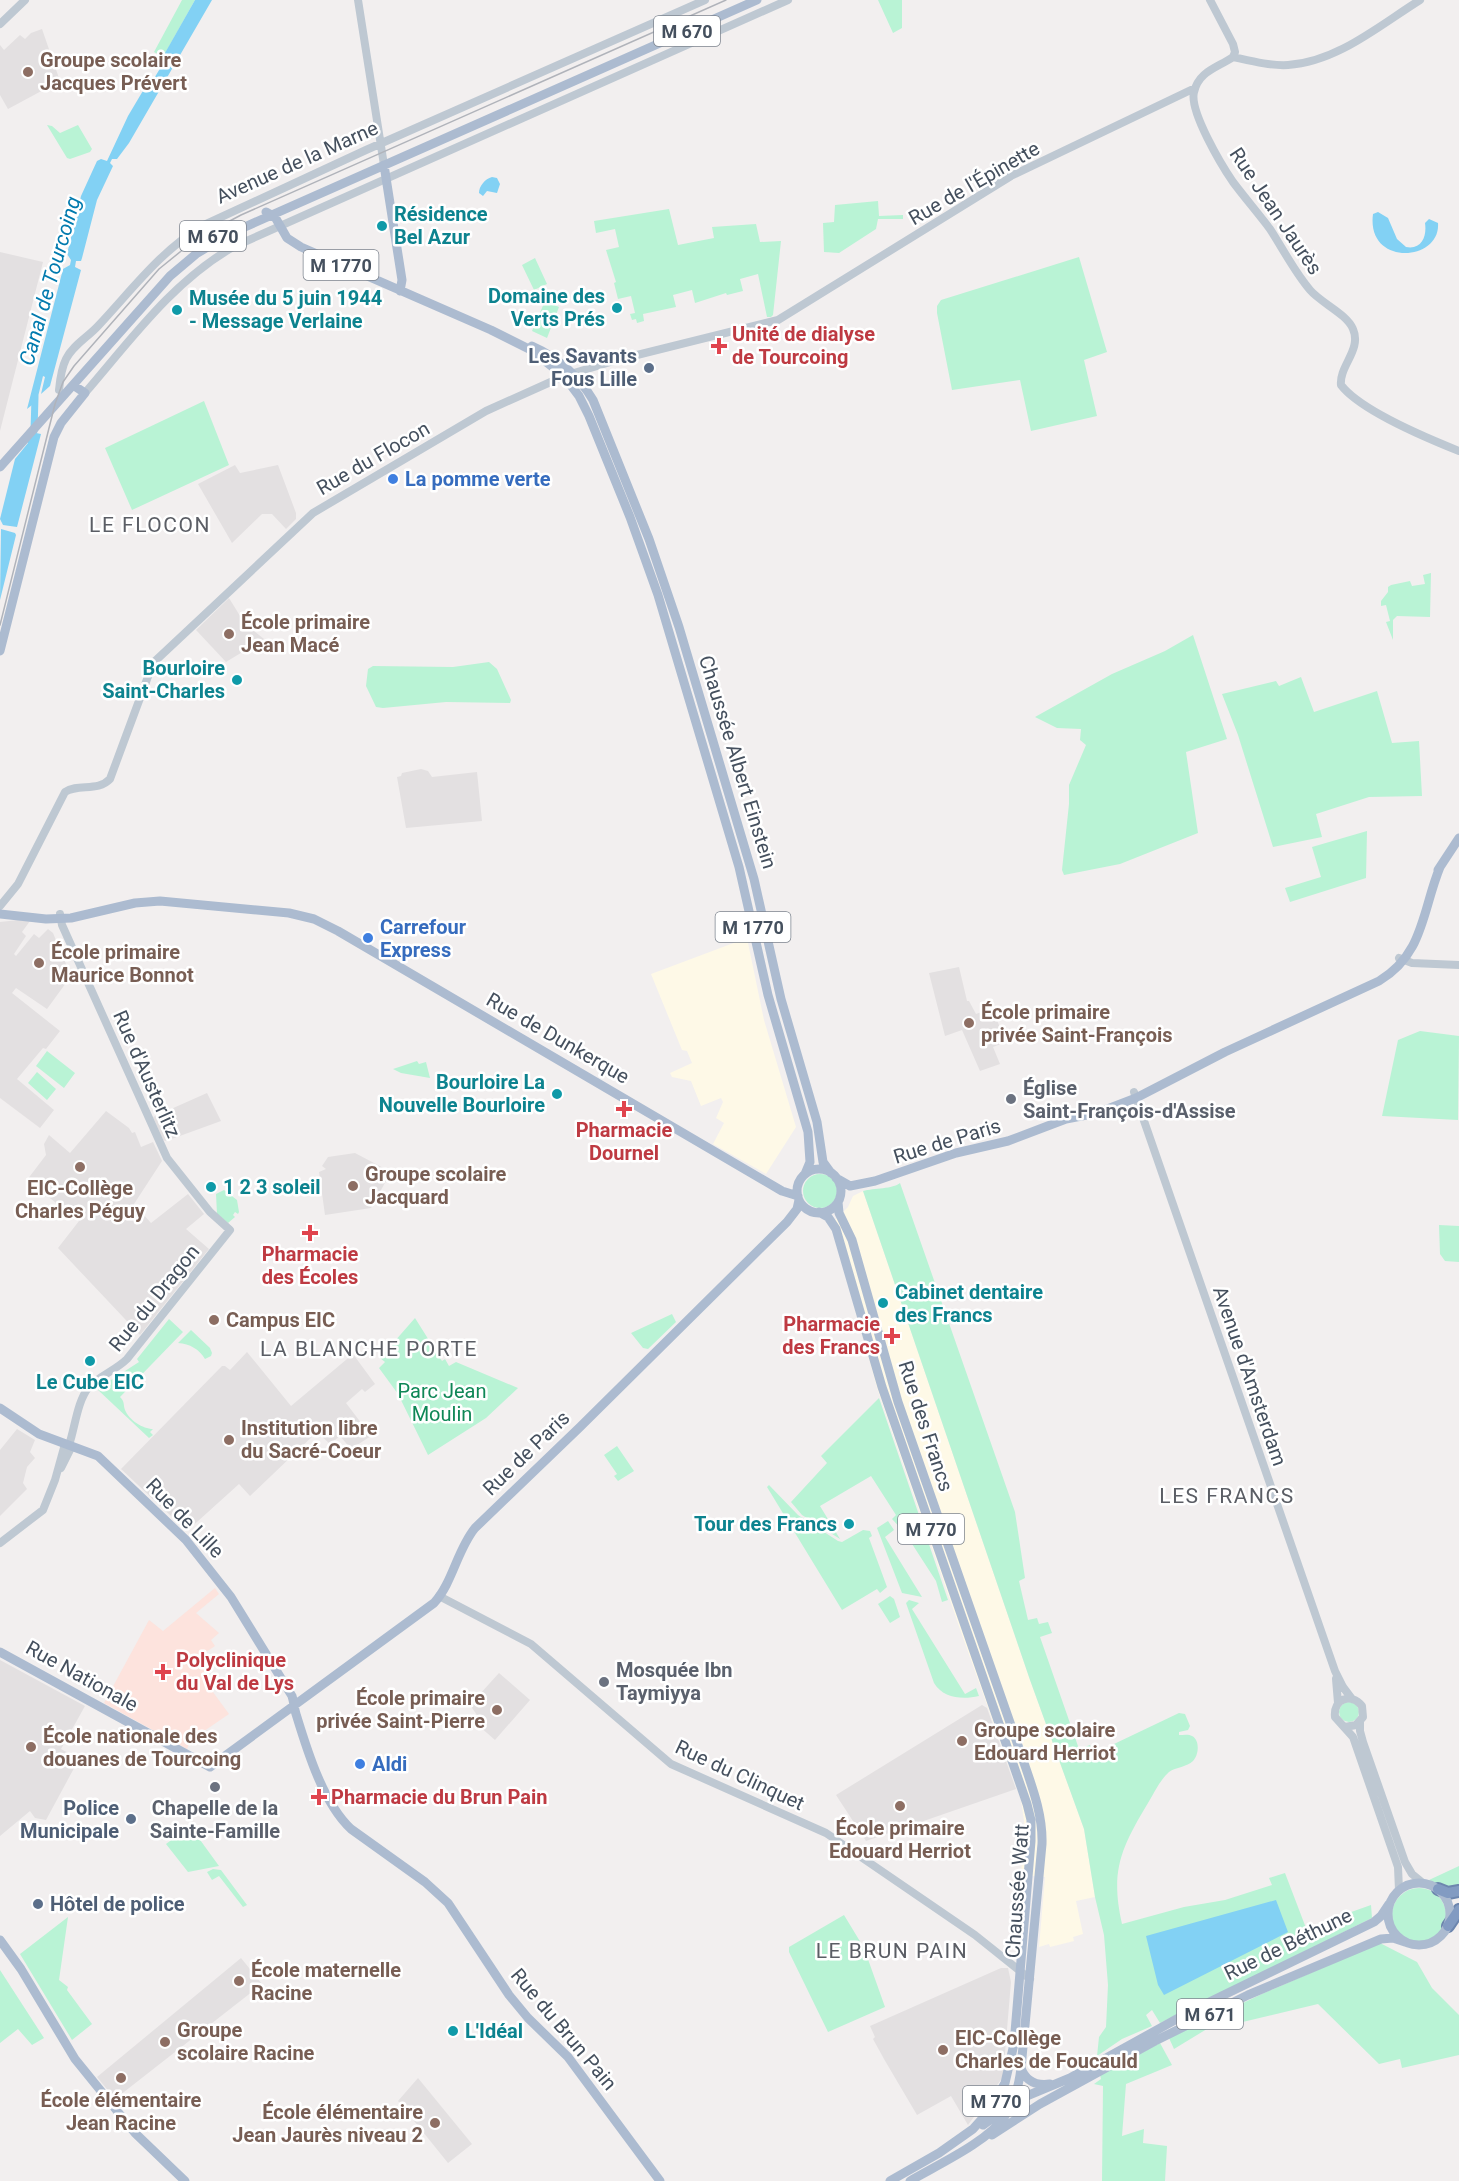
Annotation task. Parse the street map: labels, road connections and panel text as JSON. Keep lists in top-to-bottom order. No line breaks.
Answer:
{"streets":{"main road":["M 670","Avenue de la Marne","M 1770","Chaussée Albert Einstein","Rue de Dunkerque","Rue de Paris","Rue des Francs","Rue de Lille","M 770","Rue Nationale","Chaussée Watt","Rue de Béthune","M 671","Rue du Brun Pain"],"street":["Rue de l'Épinette","Rue Jean Jaurès","Rue du Flocon","Rue d'Austerlitz","Rue du Dragon","Avenue d'Amsterdam","Rue du Clinquet"]},"crossings":[["M 670","Avenue de la Marne"],["Rue de l'Épinette","Rue Jean Jaurès"],["Rue de l'Épinette","Rue du Flocon"],["M 1770","Rue du Flocon"],["M 1770","Chaussée Albert Einstein"],["Rue du Flocon","Chaussée Albert Einstein"],["Chaussée Albert Einstein","Rue de Dunkerque"],["Chaussée Albert Einstein","Rue de Paris"],["Chaussée Albert Einstein","Rue des Francs"],["Rue de Dunkerque","Rue d'Austerlitz"],["Rue de Dunkerque","Rue de Paris"],["Rue de Dunkerque","Rue des Francs"],["Rue d'Austerlitz","Rue du Dragon"],["Rue de Paris","Avenue d'Amsterdam"],["Rue de Paris","Rue des Francs"],["Rue de Paris","Rue de Lille"],["Rue de Paris","Rue Nationale"],["Rue de Paris","Rue du Clinquet"],["Rue de Paris","Rue du Brun Pain"],["Rue du Dragon","Rue de Lille"],["Rue des Francs","Chaussée Watt"],["Rue de Lille","Rue du Brun Pain"],["M 770","Chaussée Watt"],["M 770","Rue de Béthune"],["Rue du Clinquet","Chaussée Watt"],["Chaussée Watt","Rue de Béthune"]],"districts":["LE FLOCON","LA BLANCHE PORTE","LES FRANCS","LE BRUN PAIN"],"water":["Canal de Tourcoing"],"parks":["Parc Jean Moulin"],"places":{"other":["Groupe scolaire Jacques Prévert","Résidence Bel Azur","Domaine des Verts Prés","Musée du 5 juin 1944 - Message Verlaine","Les Savants Fous Lille","La pomme verte","École primaire Jean Macé","Bourloire Saint-Charles","Carrefour Express","École primaire Maurice Bonnot","École primaire privée Saint-François","Bourloire La Nouvelle Bourloire","Église Saint-François-d'Assise","EIC-Collège Charles Péguy","Groupe scolaire Jacquard","1 2 3 soleil","Cabinet dentaire des Francs","Campus EIC","Le Cube EIC","Institution libre du Sacré-Coeur","Tour des Francs","Mosquée Ibn Taymiyya","École primaire privée Saint-Pierre","Groupe scolaire Edouard Herriot","École nationale des douanes de Tourcoing","Aldi","Chapelle de la Sainte-Famille","École primaire Edouard Herriot","Police Municipale","Hôtel de police","École maternelle Racine","L'Idéal","Groupe scolaire Racine","EIC-Collège Charles de Foucauld","École élémentaire Jean Racine","École élémentaire Jean Jaurès niveau 2"],"health":["Unité de dialyse de Tourcoing","Pharmacie Dournel","Pharmacie des Écoles","Pharmacie des Francs","Polyclinique du Val de Lys","Pharmacie du Brun Pain"]}}
